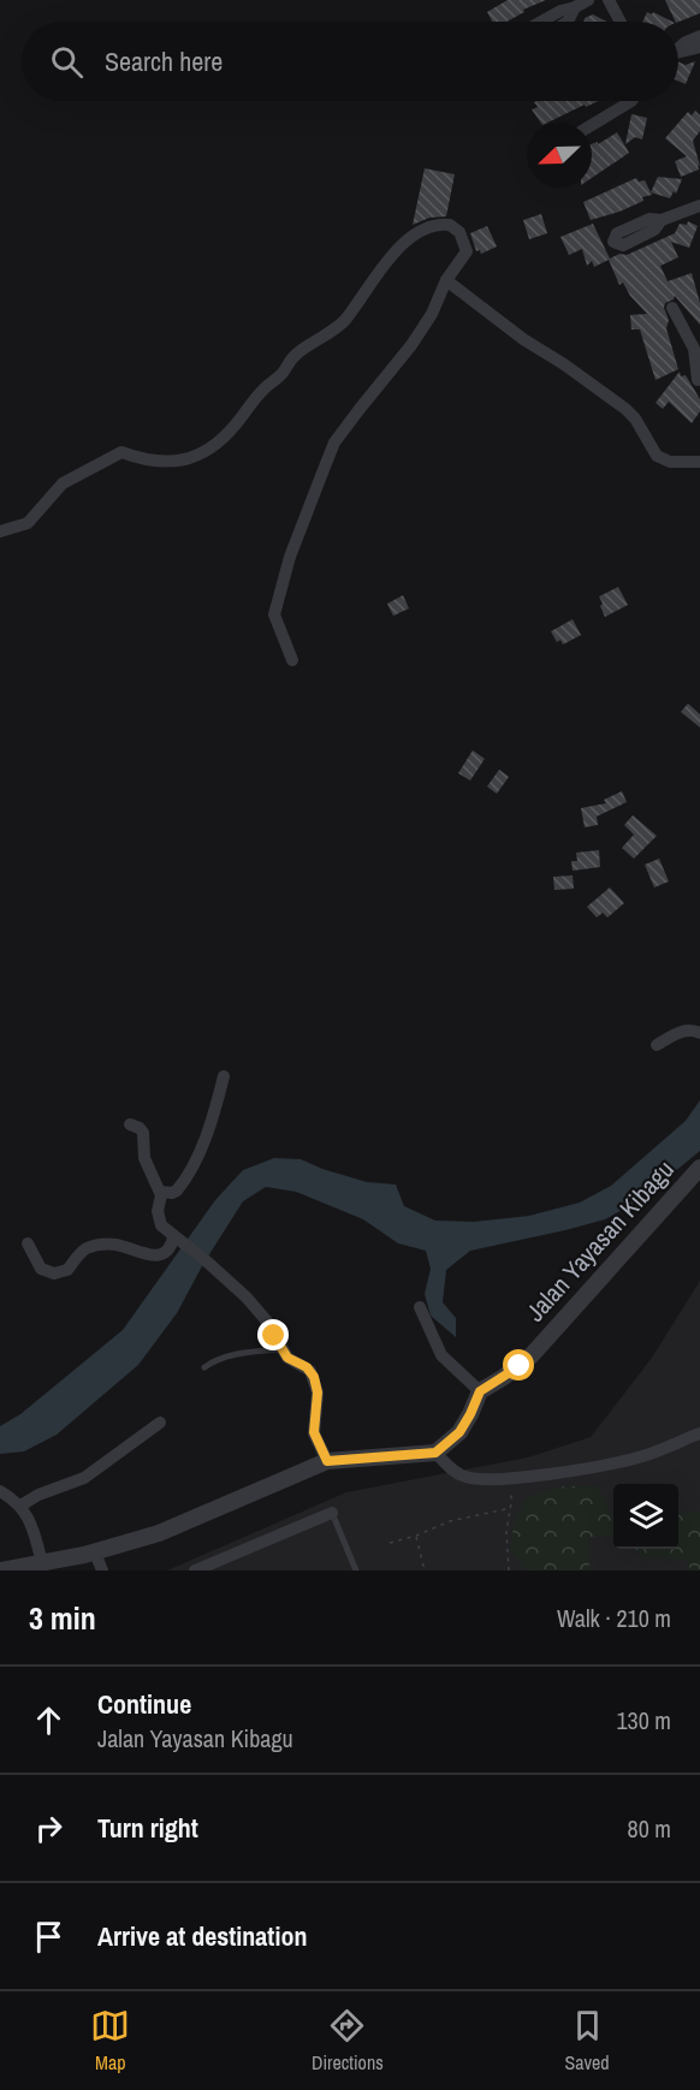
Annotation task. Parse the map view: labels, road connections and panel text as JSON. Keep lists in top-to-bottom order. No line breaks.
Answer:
{"streets":{"street":["Jalan Yayasan Kibagu"]},"north":"bottom left","page":{"search":"Search here","heading":["3 min","Walk · 210 m"],"list":[["Continue","Jalan Yayasan Kibagu","130 m"],["Turn right","80 m"],"Arrive at destination"],"nav":["Map","Directions","Saved"]}}
